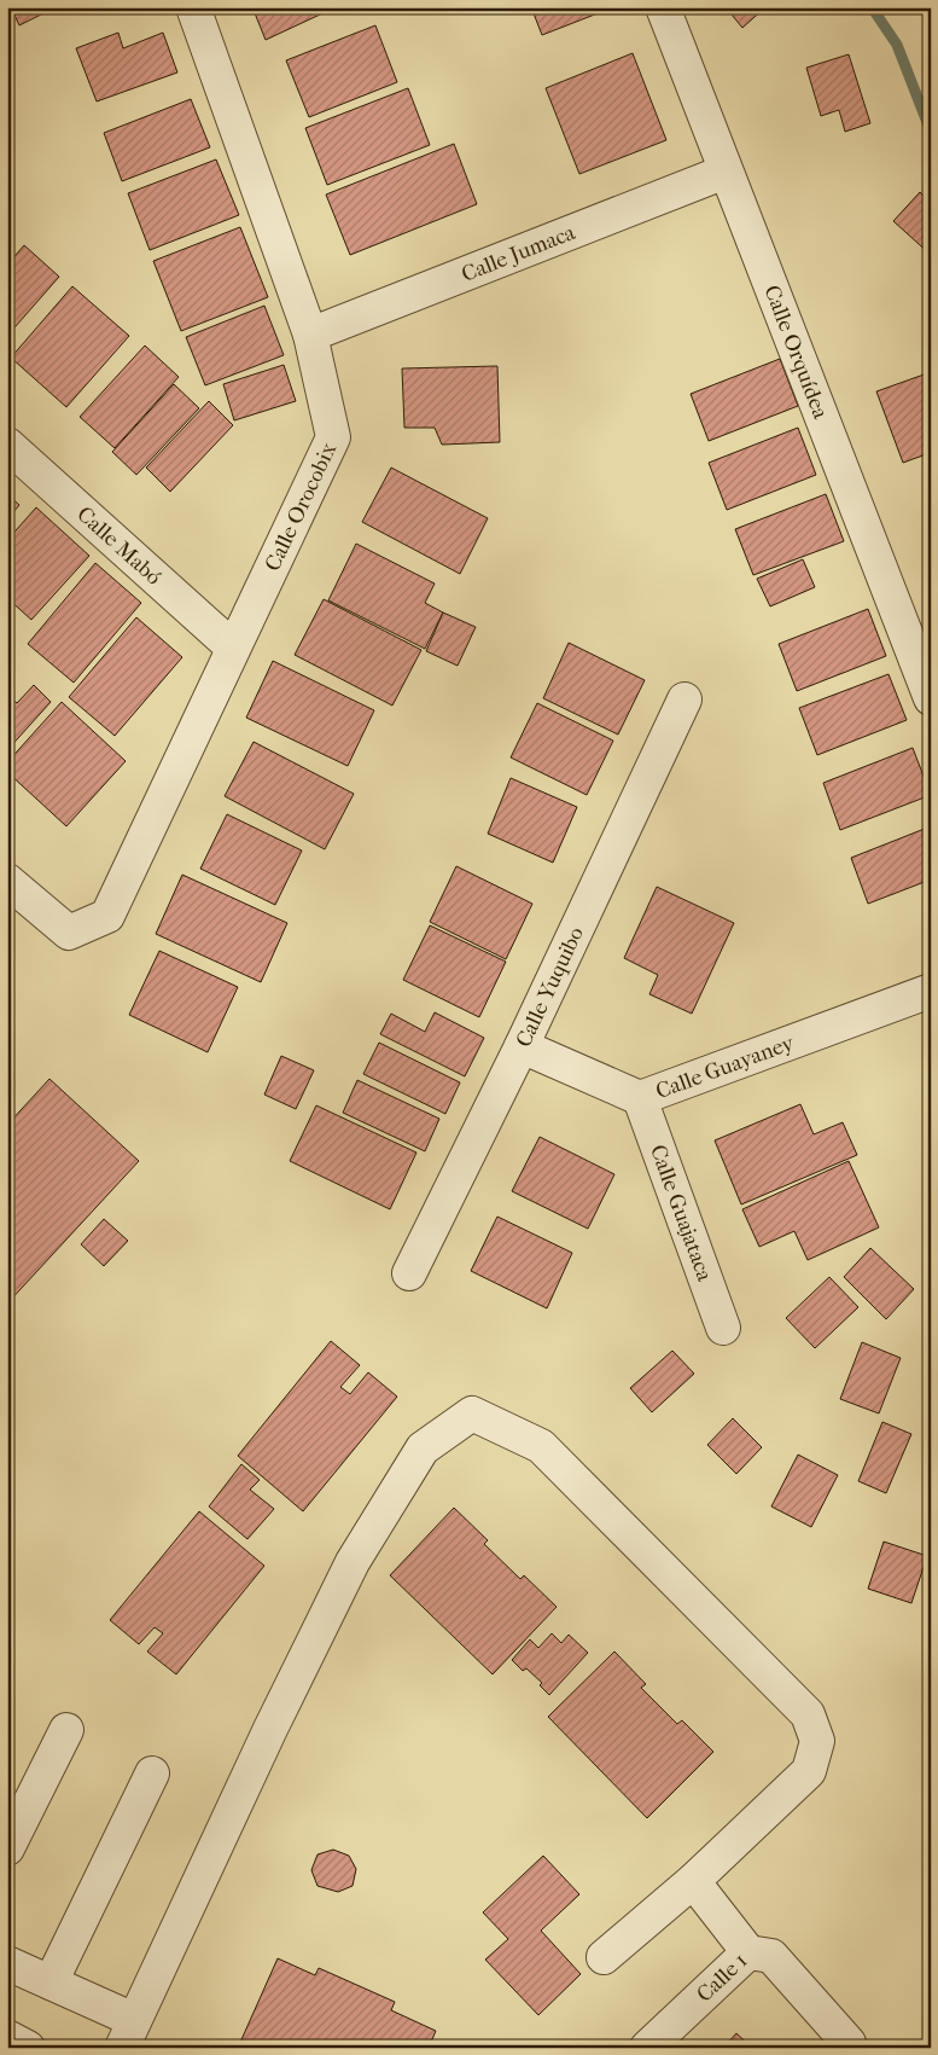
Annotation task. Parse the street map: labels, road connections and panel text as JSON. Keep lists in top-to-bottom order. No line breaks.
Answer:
{"streets":{"street":["Calle Jumaca","Calle Orquídea","Calle Orocobix","Calle Mabó","Calle Yuquibo","Calle Guayaney","Calle Guajataca","Calle 1"]},"crossings":[["Calle Jumaca","Calle Orquídea"],["Calle Jumaca","Calle Orocobix"],["Calle Orocobix","Calle Mabó"],["Calle Yuquibo","Calle Guayaney"],["Calle Guayaney","Calle Guajataca"]]}
